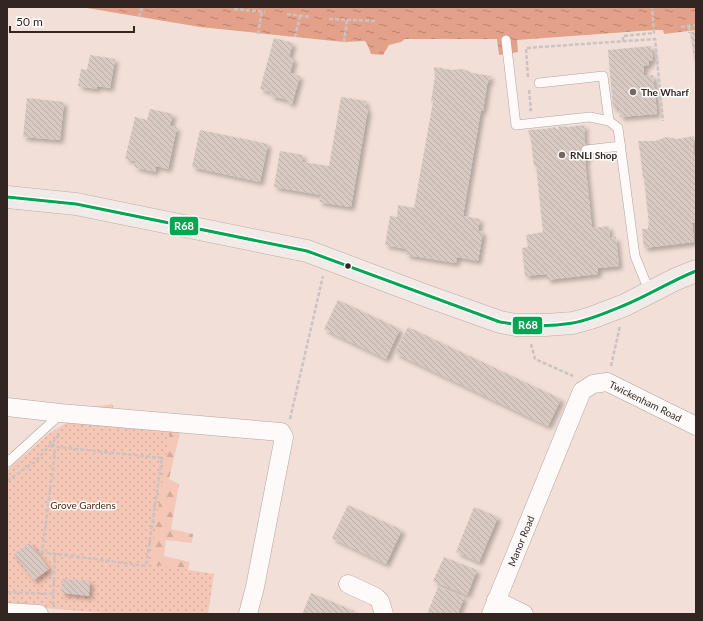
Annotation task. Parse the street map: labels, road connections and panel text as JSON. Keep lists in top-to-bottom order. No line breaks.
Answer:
{"streets":{"street":["Twickenham Road","Manor Road"]},"crossings":[["Twickenham Road","Manor Road"]],"parks":["Grove Gardens"],"places":["The Wharf","RNLI Shop"],"lines":["transit line R68"],"scale_bar":"50 m"}
